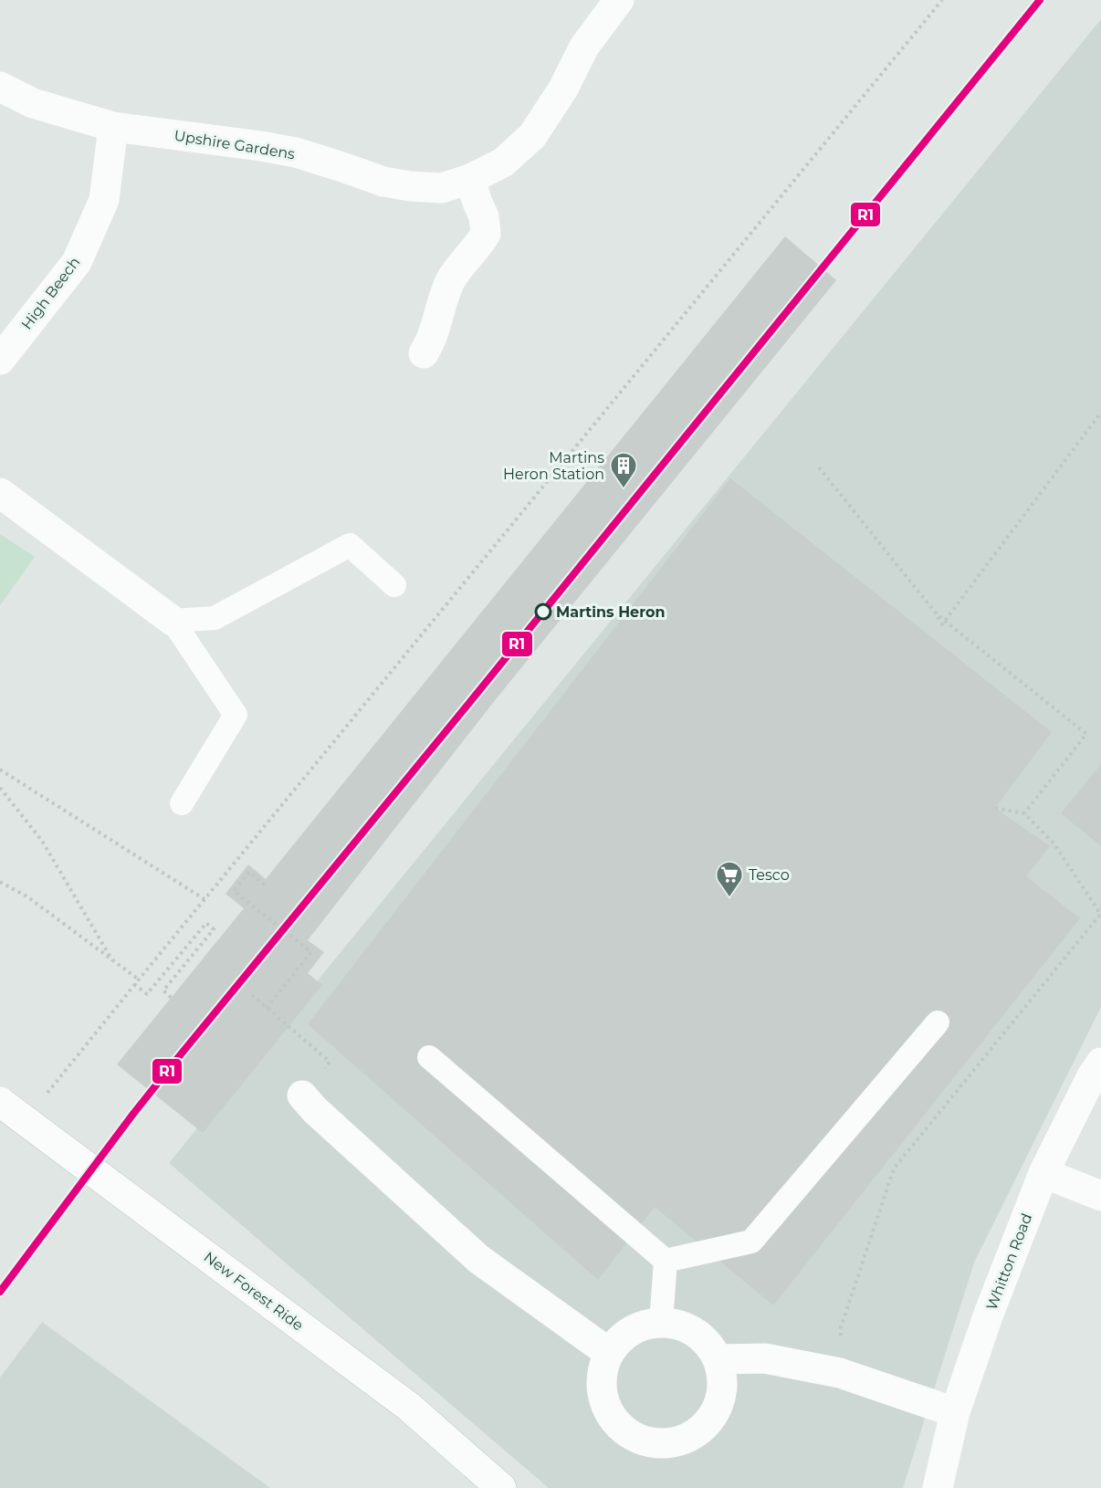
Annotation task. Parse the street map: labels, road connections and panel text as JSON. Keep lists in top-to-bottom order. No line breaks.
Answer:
{"streets":{"street":["Upshire Gardens","High Beech","Whitton Road","New Forest Ride"]},"crossings":[["Upshire Gardens","High Beech"]],"places":{"building":["Martins Heron Station"],"other":["Martins Heron"],"supermarket":["Tesco"]},"lines":["transit line R1"]}
